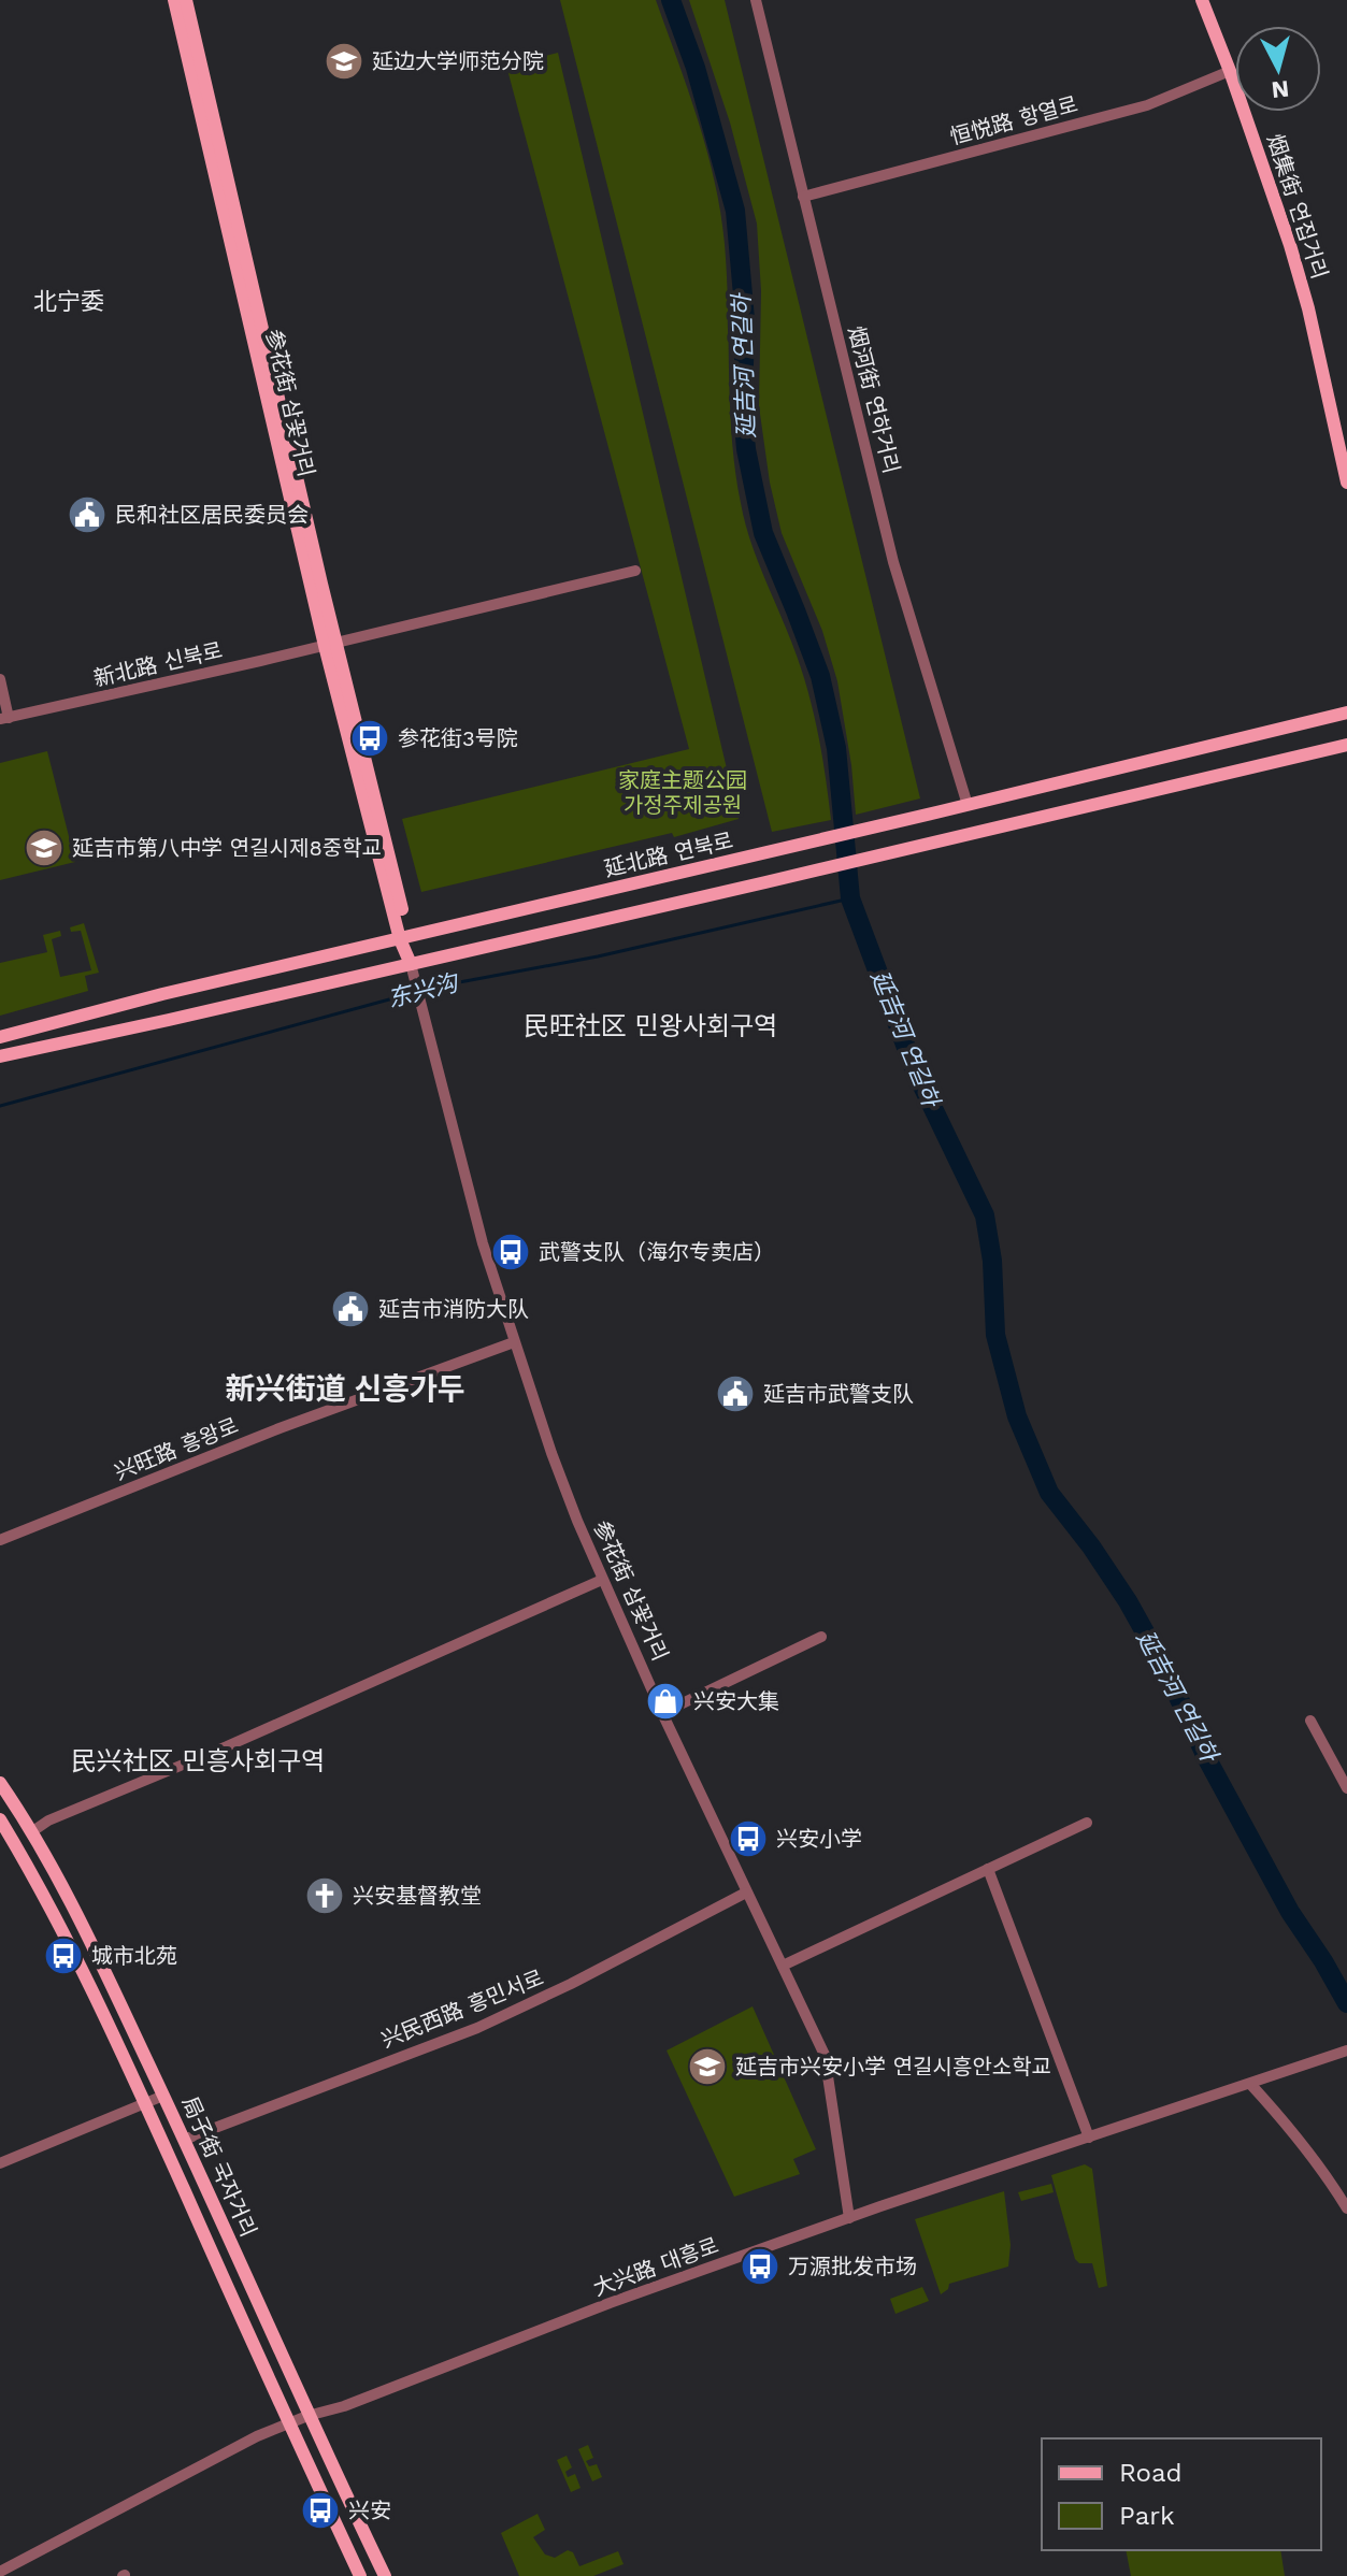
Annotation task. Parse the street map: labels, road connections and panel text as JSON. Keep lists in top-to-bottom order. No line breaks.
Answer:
{"streets":{"main road":["烟集街 연집거리","参花街 삼꽃거리","延北路 연북로","局子街 국자거리"],"street":["恒悦路 항열로","烟河街 연하거리","新北路 신북로","兴旺路 흥왕로","兴民西路 흥민서로","大兴路 대흥로"]},"crossings":[["恒悦路 항열로","烟集街 연집거리"],["恒悦路 항열로","烟河街 연하거리"],["烟河街 연하거리","延北路 연북로"],["参花街 삼꽃거리","新北路 신북로"],["参花街 삼꽃거리","延北路 연북로"],["参花街 삼꽃거리","兴旺路 흥왕로"],["参花街 삼꽃거리","兴民西路 흥민서로"],["参花街 삼꽃거리","大兴路 대흥로"],["兴民西路 흥민서로","局子街 국자거리"],["局子街 국자거리","大兴路 대흥로"]],"districts":["北宁委","民旺社区 민왕사회구역","新兴街道 신흥가두","民兴社区 민흥사회구역"],"water":["延吉河 연길하","东兴沟"],"parks":["家庭主题公园 가정주제공원"],"places":{"school or university":["延边大学师范分院","延吉市第八中学 연길시제8중학교","延吉市兴安小学 연길시흥안소학교"],"public building":["民和社区居民委员会","延吉市消防大队","延吉市武警支队"],"bus stop":["参花街3号院","武警支队（海尔专卖店）","兴安小学","城市北苑","万源批发市场","兴安"],"shop":["兴安大集"],"church":["兴安基督教堂"]},"legend":["Road","Park"],"north":"bottom"}
